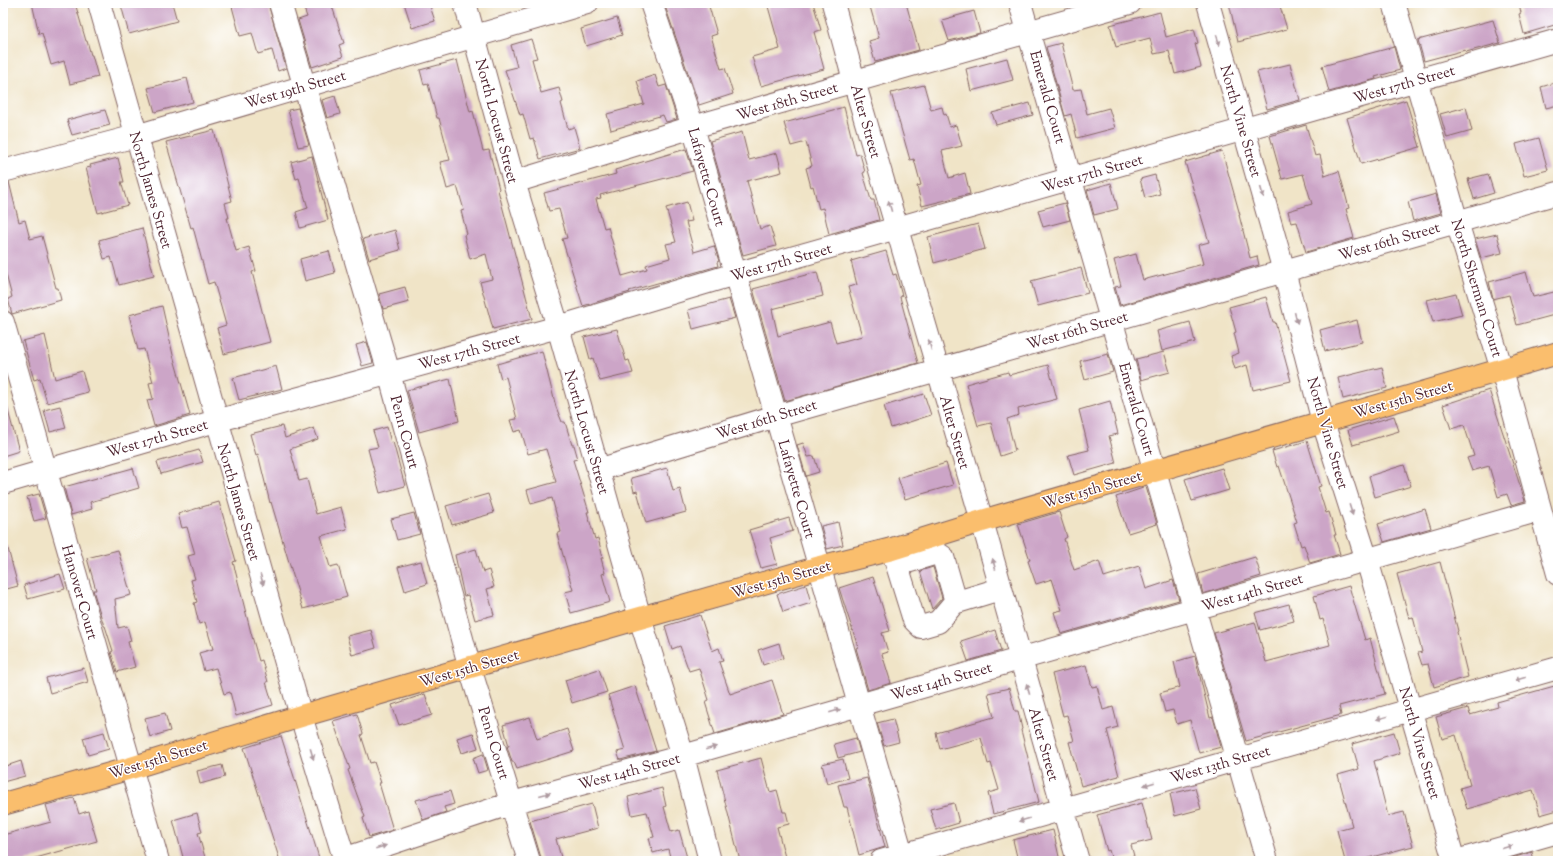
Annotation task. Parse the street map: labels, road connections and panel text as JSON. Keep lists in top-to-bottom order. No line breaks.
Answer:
{"streets":{"main road":["West 15th Street"],"street":["West 17th Street","West 19th Street","Emerald Court","West 18th Street","North Locust Street","Alter Street","North Vine Street","Lafayette Court","North James Street","West 16th Street","North Sherman Court","Penn Court","Hanover Court","West 14th Street","West 13th Street"]},"crossings":[["West 17th Street","Emerald Court"],["West 17th Street","North Locust Street"],["West 17th Street","Alter Street"],["West 17th Street","North Vine Street"],["West 17th Street","Lafayette Court"],["West 17th Street","North James Street"],["West 17th Street","North Sherman Court"],["West 17th Street","Penn Court"],["West 17th Street","Hanover Court"],["West 19th Street","North Locust Street"],["West 19th Street","North James Street"],["West 19th Street","Penn Court"],["Emerald Court","West 18th Street"],["Emerald Court","West 16th Street"],["Emerald Court","West 15th Street"],["Emerald Court","West 14th Street"],["Emerald Court","West 13th Street"],["West 18th Street","North Locust Street"],["West 18th Street","Alter Street"],["West 18th Street","Lafayette Court"],["North Locust Street","West 16th Street"],["North Locust Street","West 15th Street"],["North Locust Street","West 14th Street"],["Alter Street","West 16th Street"],["Alter Street","West 15th Street"],["Alter Street","West 14th Street"],["Alter Street","West 13th Street"],["North Vine Street","West 16th Street"],["North Vine Street","West 15th Street"],["North Vine Street","West 14th Street"],["North Vine Street","West 13th Street"],["Lafayette Court","West 16th Street"],["Lafayette Court","West 15th Street"],["Lafayette Court","West 14th Street"],["Lafayette Court","West 13th Street"],["North James Street","West 15th Street"],["North James Street","West 14th Street"],["West 16th Street","North Sherman Court"],["North Sherman Court","West 15th Street"],["North Sherman Court","West 14th Street"],["West 15th Street","Penn Court"],["West 15th Street","Hanover Court"],["Penn Court","West 14th Street"]],"one_way":["Alter Street","North Vine Street","North James Street","West 14th Street","West 13th Street"]}
